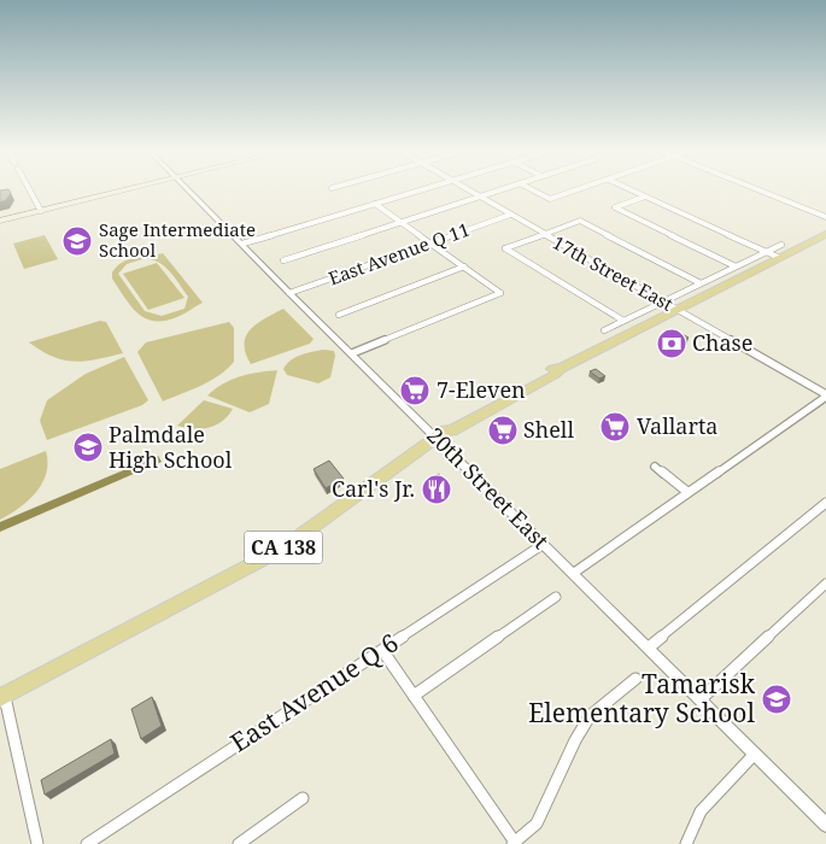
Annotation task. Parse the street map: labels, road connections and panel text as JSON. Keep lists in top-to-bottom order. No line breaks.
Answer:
{"streets":{"highway":["CA 138"],"street":["East Avenue Q 11","17th Street East","20th Street East","East Avenue Q 6"]},"crossings":[["East Avenue Q 11","17th Street East"],["East Avenue Q 11","20th Street East"],["17th Street East","CA 138"],["20th Street East","CA 138"],["20th Street East","East Avenue Q 6"]],"places":{"school or university":["Sage Intermediate School","Palmdale High School","Tamarisk Elementary School"],"bank":["Chase"],"supermarket":["7-Eleven","Vallarta","Shell"],"restaurant":["Carl's Jr."]}}
